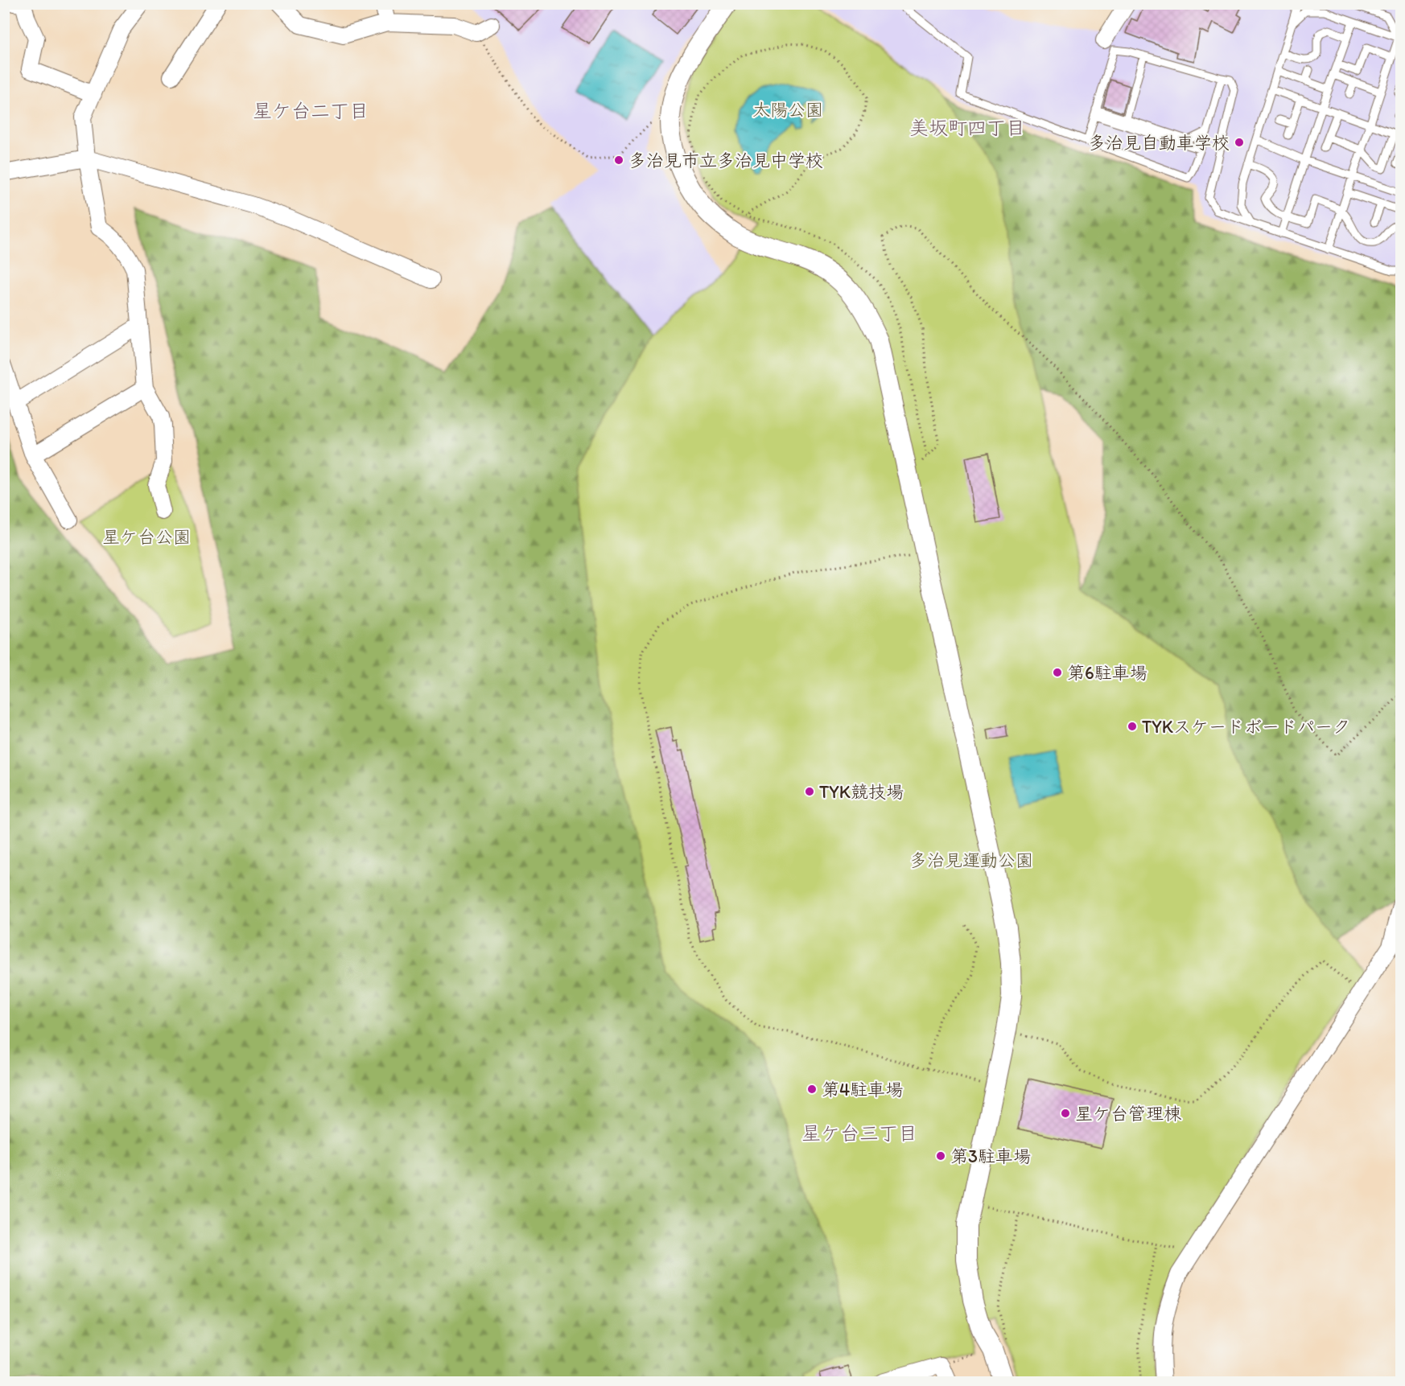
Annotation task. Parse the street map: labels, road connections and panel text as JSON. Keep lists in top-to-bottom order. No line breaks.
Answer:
{"districts":["星ケ台二丁目","美坂町四丁目","星ケ台三丁目"],"parks":["太陽公園","星ケ台公園","多治見運動公園"],"places":["多治見自動車学校","多治見市立多治見中学校","第6駐車場","TYKスケードボードパーク","TYK競技場","第4駐車場","星ケ台管理棟","第3駐車場"]}
